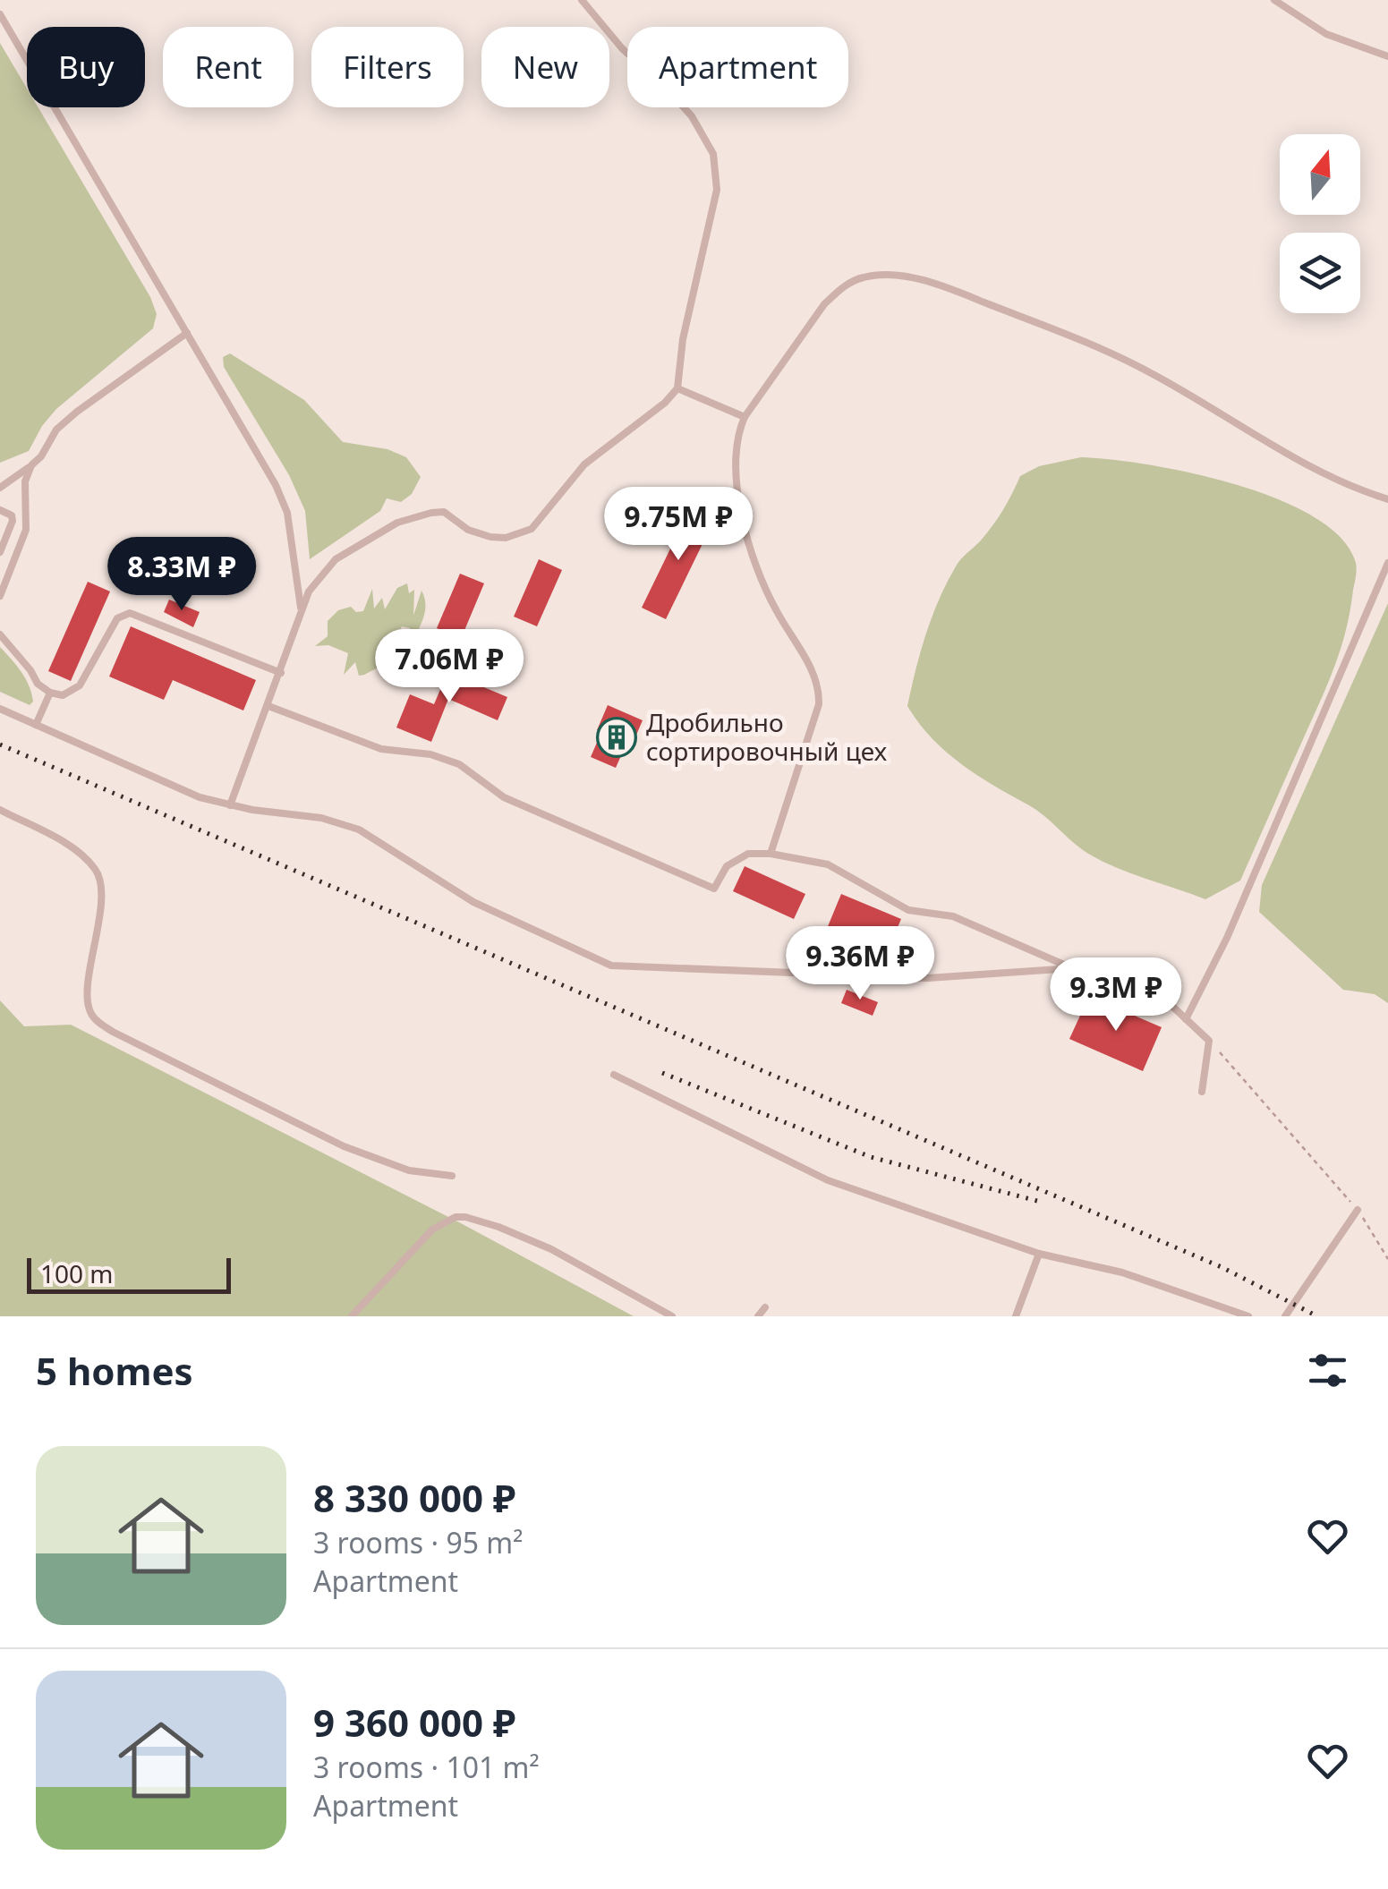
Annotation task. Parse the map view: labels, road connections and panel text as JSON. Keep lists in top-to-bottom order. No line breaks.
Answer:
{"places":{"building":["Дробильно сортировочный цех"]},"scale_bar":"100 m","north":"top","page":{"chip":["Buy","Rent","Filters","New","Apartment"],"price":["9.75M ₽","8.33M ₽","7.06M ₽","9.36M ₽","9.3M ₽"],"scale":"100 m","heading":"5 homes","list":[{"name":"8 330 000 ₽","note":"3 rooms · 95 m² · Apartment"},{"name":"9 360 000 ₽","note":"3 rooms · 101 m² · Apartment"}]}}
